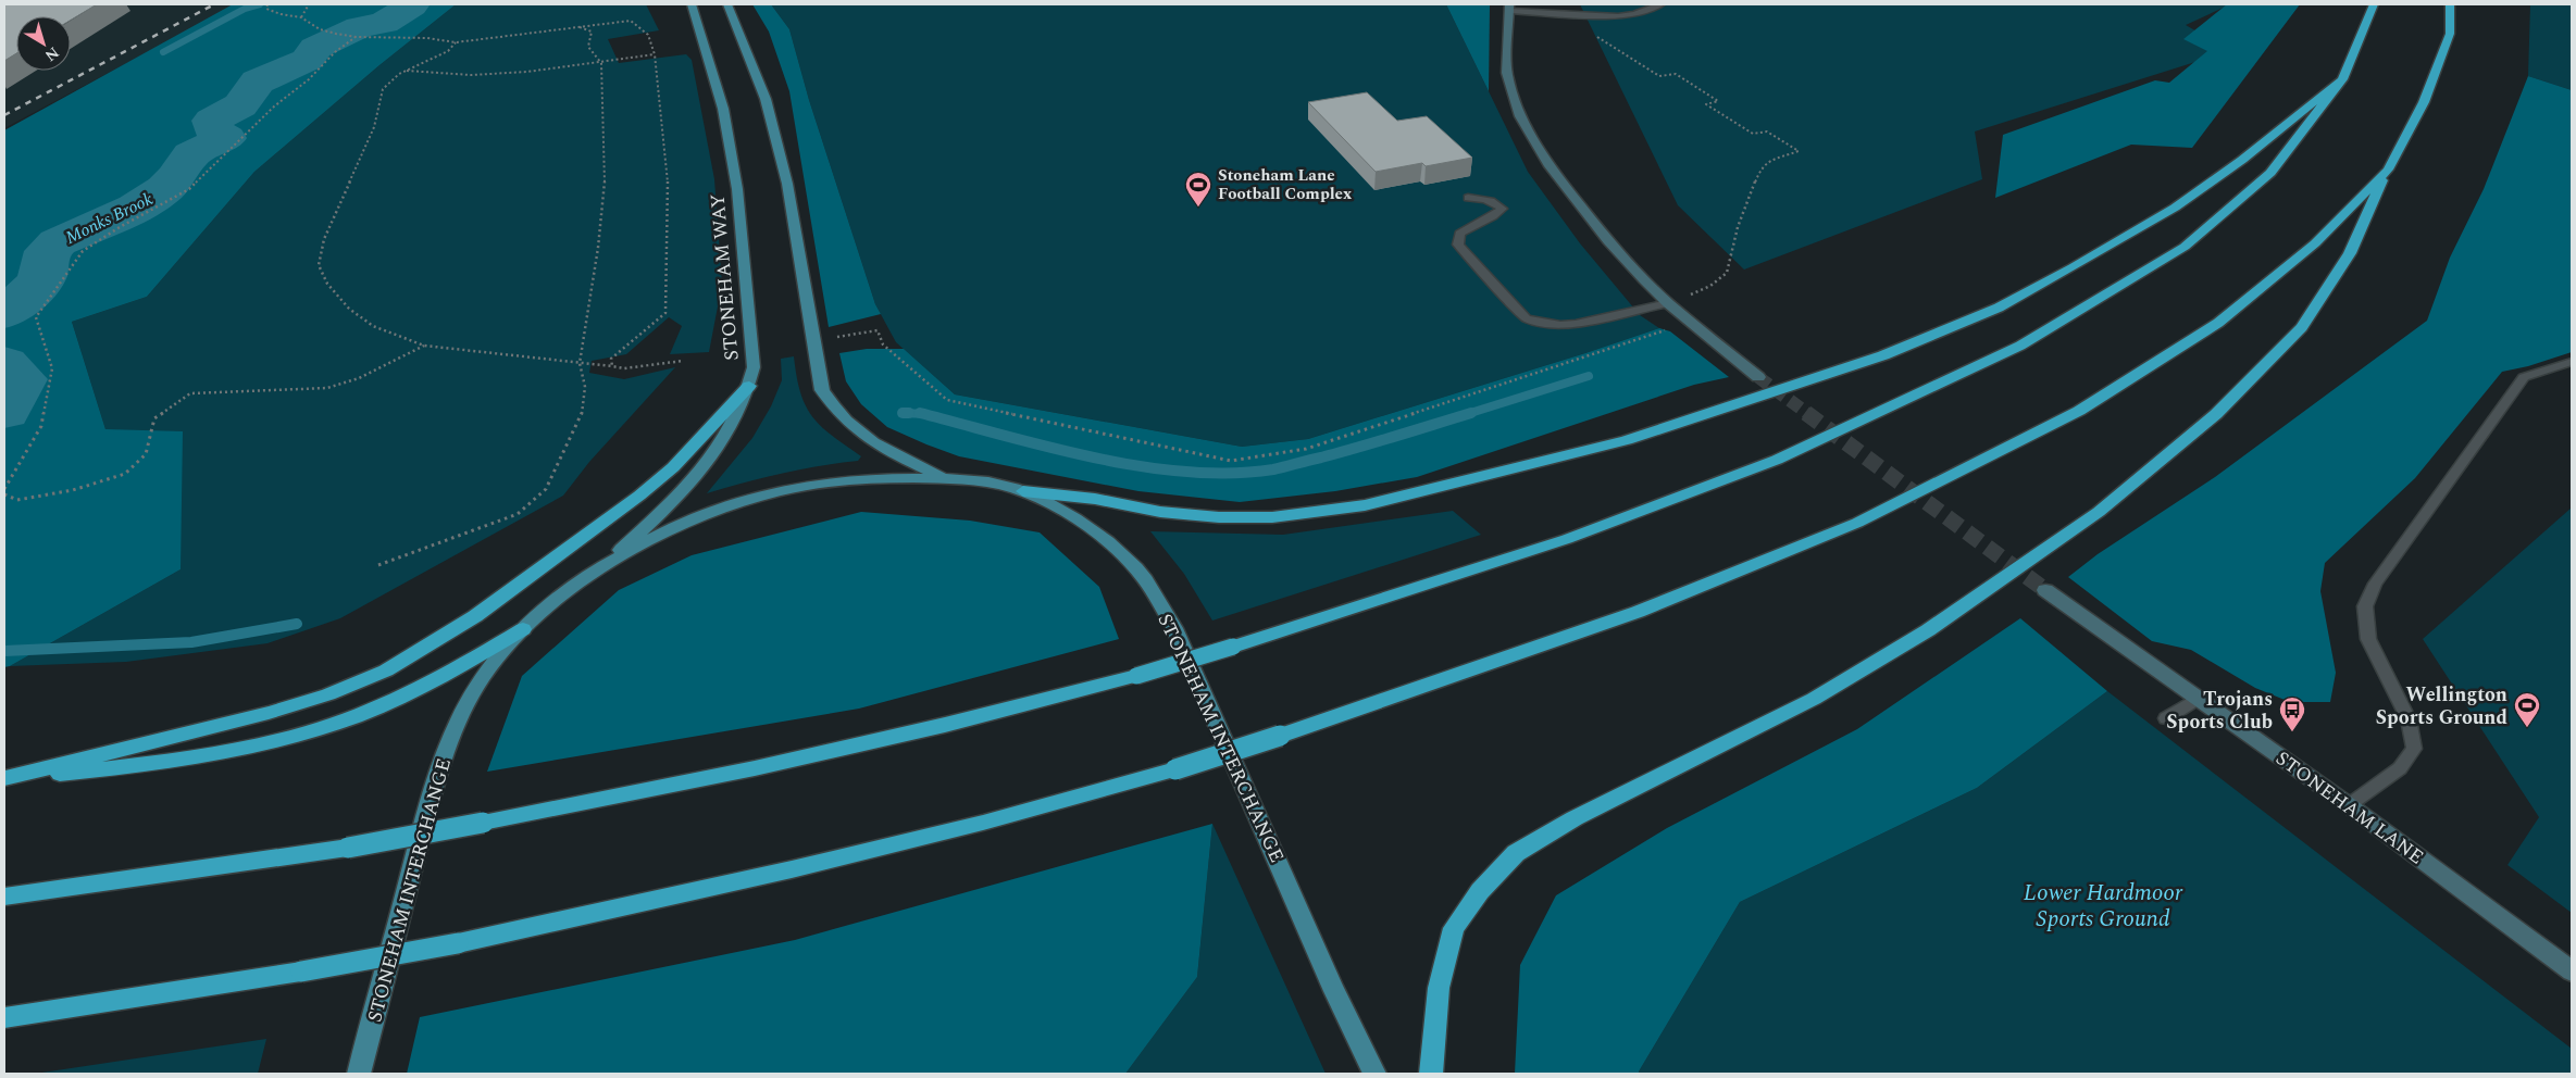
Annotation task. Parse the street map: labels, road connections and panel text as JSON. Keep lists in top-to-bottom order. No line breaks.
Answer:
{"streets":{"main road":["STONEHAM WAY","STONEHAM INTERCHANGE"],"street":["STONEHAM LANE"]},"crossings":[["STONEHAM WAY","STONEHAM INTERCHANGE"]],"water":["Monks Brook"],"parks":["Lower Hardmoor Sports Ground"],"places":{"sports":["Stoneham Lane Football Complex","Wellington Sports Ground"],"bus stop":["Trojans Sports Club"]},"north":"bottom right"}
